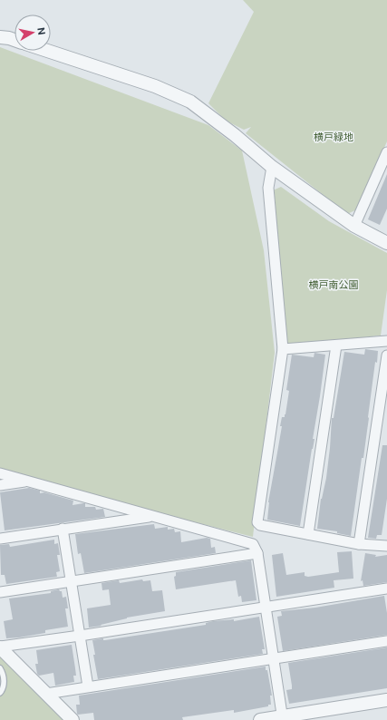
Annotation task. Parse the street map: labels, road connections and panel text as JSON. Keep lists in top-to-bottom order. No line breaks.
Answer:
{"parks":["横戸緑地","横戸南公園"],"north":"right"}
